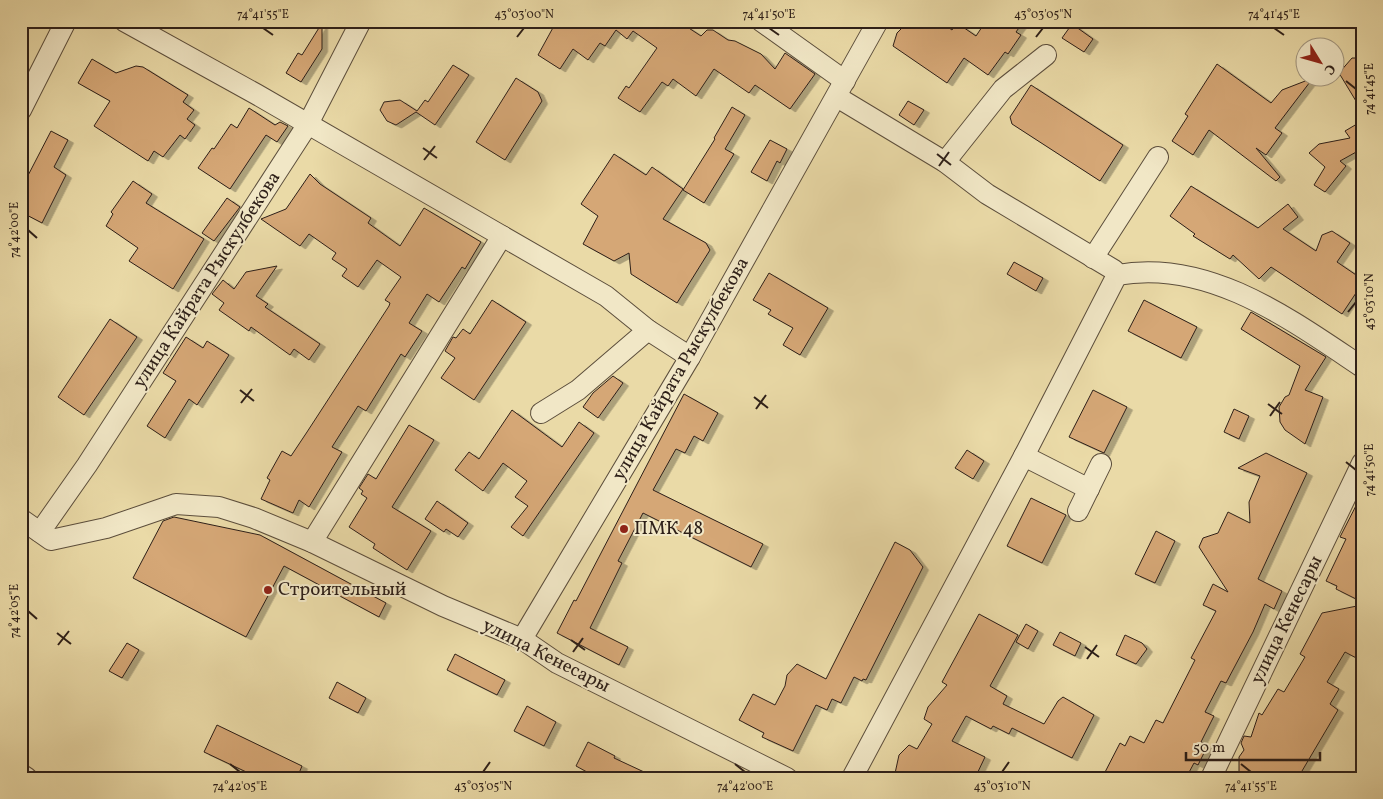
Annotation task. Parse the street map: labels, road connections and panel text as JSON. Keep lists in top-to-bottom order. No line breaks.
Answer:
{"streets":{"street":["улица Кайрата Рыскулбекова","улица Кенесары"]},"crossings":[["улица Кайрата Рыскулбекова","улица Кенесары"]],"places":["ПМК 48","Строительный"],"scale_bar":"50 m","north":"bottom right","coordinates":["74°41'55\"E","43°03'00\"N","74°41'50\"E","43°03'05\"N","74°41'45\"E","74°42'00\"E","43°03'10\"N","74°42'05\"E"]}
